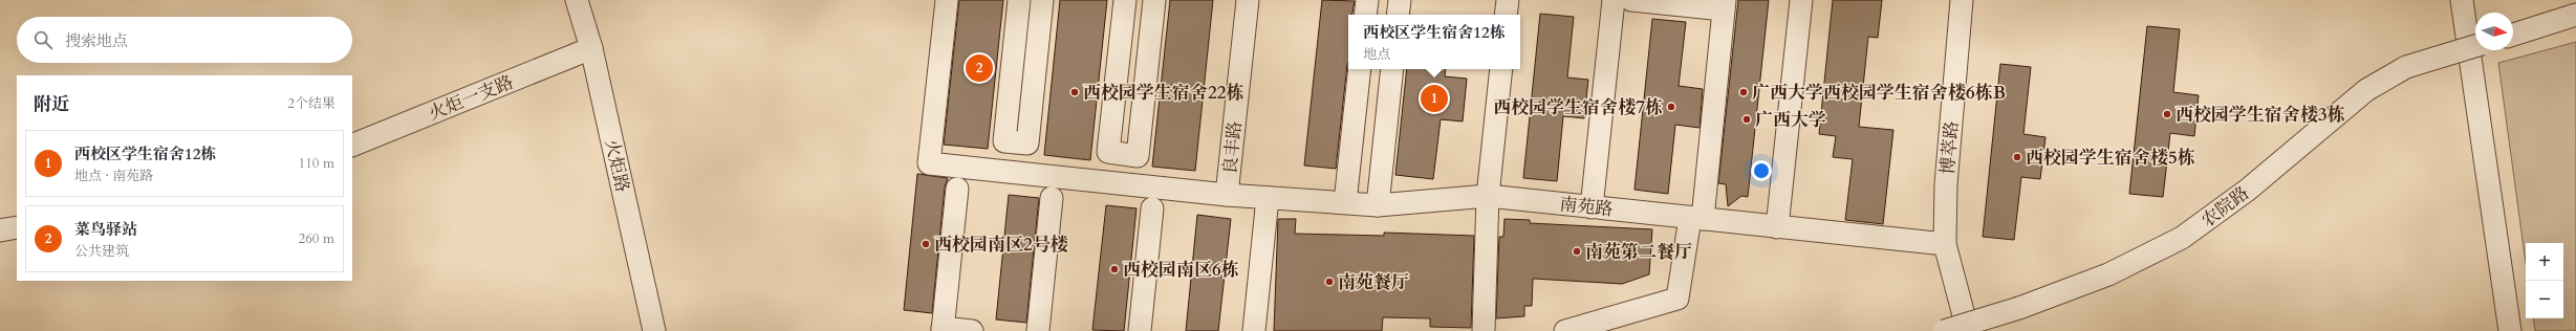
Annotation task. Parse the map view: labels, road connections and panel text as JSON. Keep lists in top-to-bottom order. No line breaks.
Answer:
{"streets":{"street":["火炬一支路","良丰路","博萃路","火炬路","南苑路","农院路"]},"crossings":[["火炬一支路","火炬路"],["良丰路","南苑路"],["博萃路","南苑路"]],"places":["西校园学生宿舍22栋","广西大学西校园学生宿舍楼6栋B","西校园学生宿舍楼7栋","西校园学生宿舍楼3栋","广西大学","西校园学生宿舍楼5栋","西校园南区2号楼","南苑第二餐厅","西校园南区6栋","南苑餐厅"],"north":"right","page":{"popup":["西校区学生宿舍12栋","地点"],"search":"搜索地点","pins":["2","1"],"heading":["附近","2个结果"],"list":[{"mark":"1","name":"西校区学生宿舍12栋","note":"地点 · 南苑路","value":"110 m"},{"mark":"2","name":"菜鸟驿站","note":"公共建筑","value":"260 m"}],"map_buttons":["+","−"]}}
